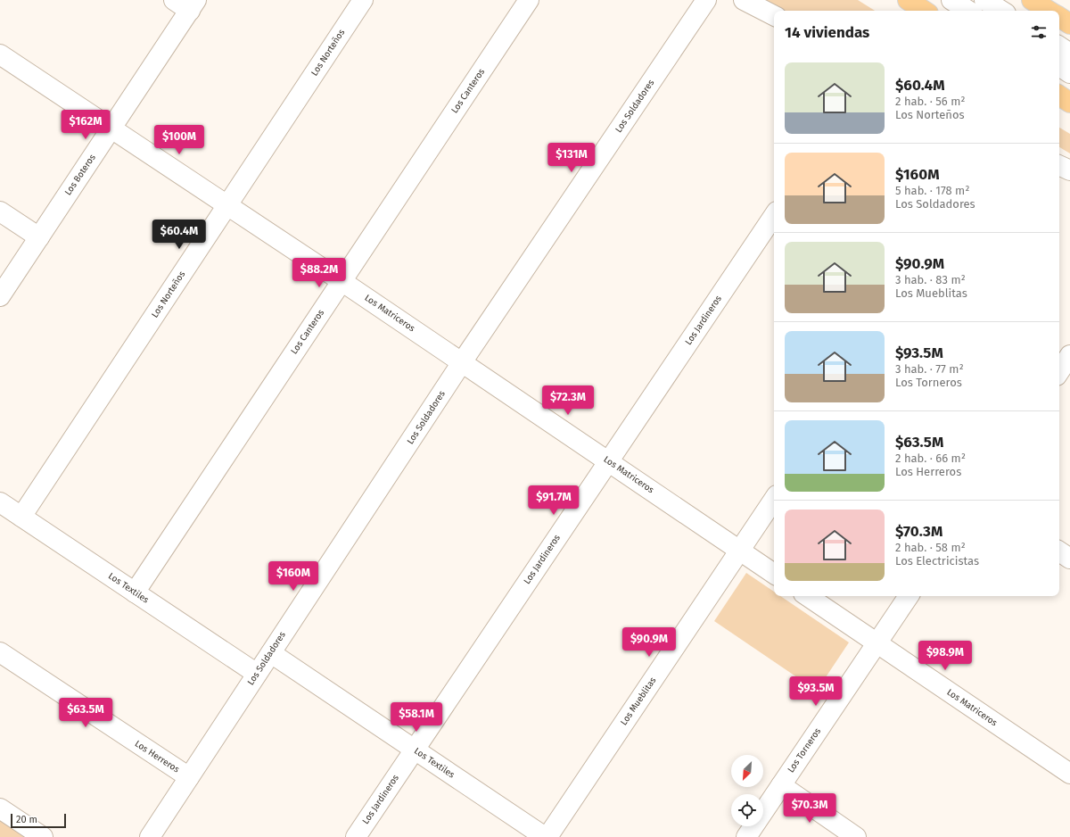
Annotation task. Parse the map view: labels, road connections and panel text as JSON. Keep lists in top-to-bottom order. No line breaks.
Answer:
{"streets":{"street":["Los Norteños","Los Canteros","Los Soldadores","Los Boteros","Los Matriceros","Los Jardineros","Los Textiles","Los Mueblitas","Los Torneros","Los Herreros"]},"crossings":[["Los Norteños","Los Matriceros"],["Los Norteños","Los Textiles"],["Los Canteros","Los Matriceros"],["Los Canteros","Los Textiles"],["Los Soldadores","Los Matriceros"],["Los Soldadores","Los Textiles"],["Los Soldadores","Los Herreros"],["Los Boteros","Los Matriceros"],["Los Matriceros","Los Jardineros"],["Los Matriceros","Los Mueblitas"],["Los Matriceros","Los Torneros"],["Los Jardineros","Los Textiles"]],"scale_bar":"20 m","north":"bottom left","page":{"heading":"14 viviendas","list":[{"name":"$60.4M","note":"2 hab. · 56 m² · Los Norteños"},{"name":"$160M","note":"5 hab. · 178 m² · Los Soldadores"},{"name":"$90.9M","note":"3 hab. · 83 m² · Los Mueblitas"},{"name":"$93.5M","note":"3 hab. · 77 m² · Los Torneros"},{"name":"$63.5M","note":"2 hab. · 66 m² · Los Herreros"},{"name":"$70.3M","note":"2 hab. · 58 m² · Los Electricistas"}],"price":["$162M","$100M","$131M","$60.4M","$88.2M","$72.3M","$91.7M","$160M","$90.9M","$98.9M","$93.5M","$63.5M","$58.1M","$70.3M"],"scale":"20 m"}}
